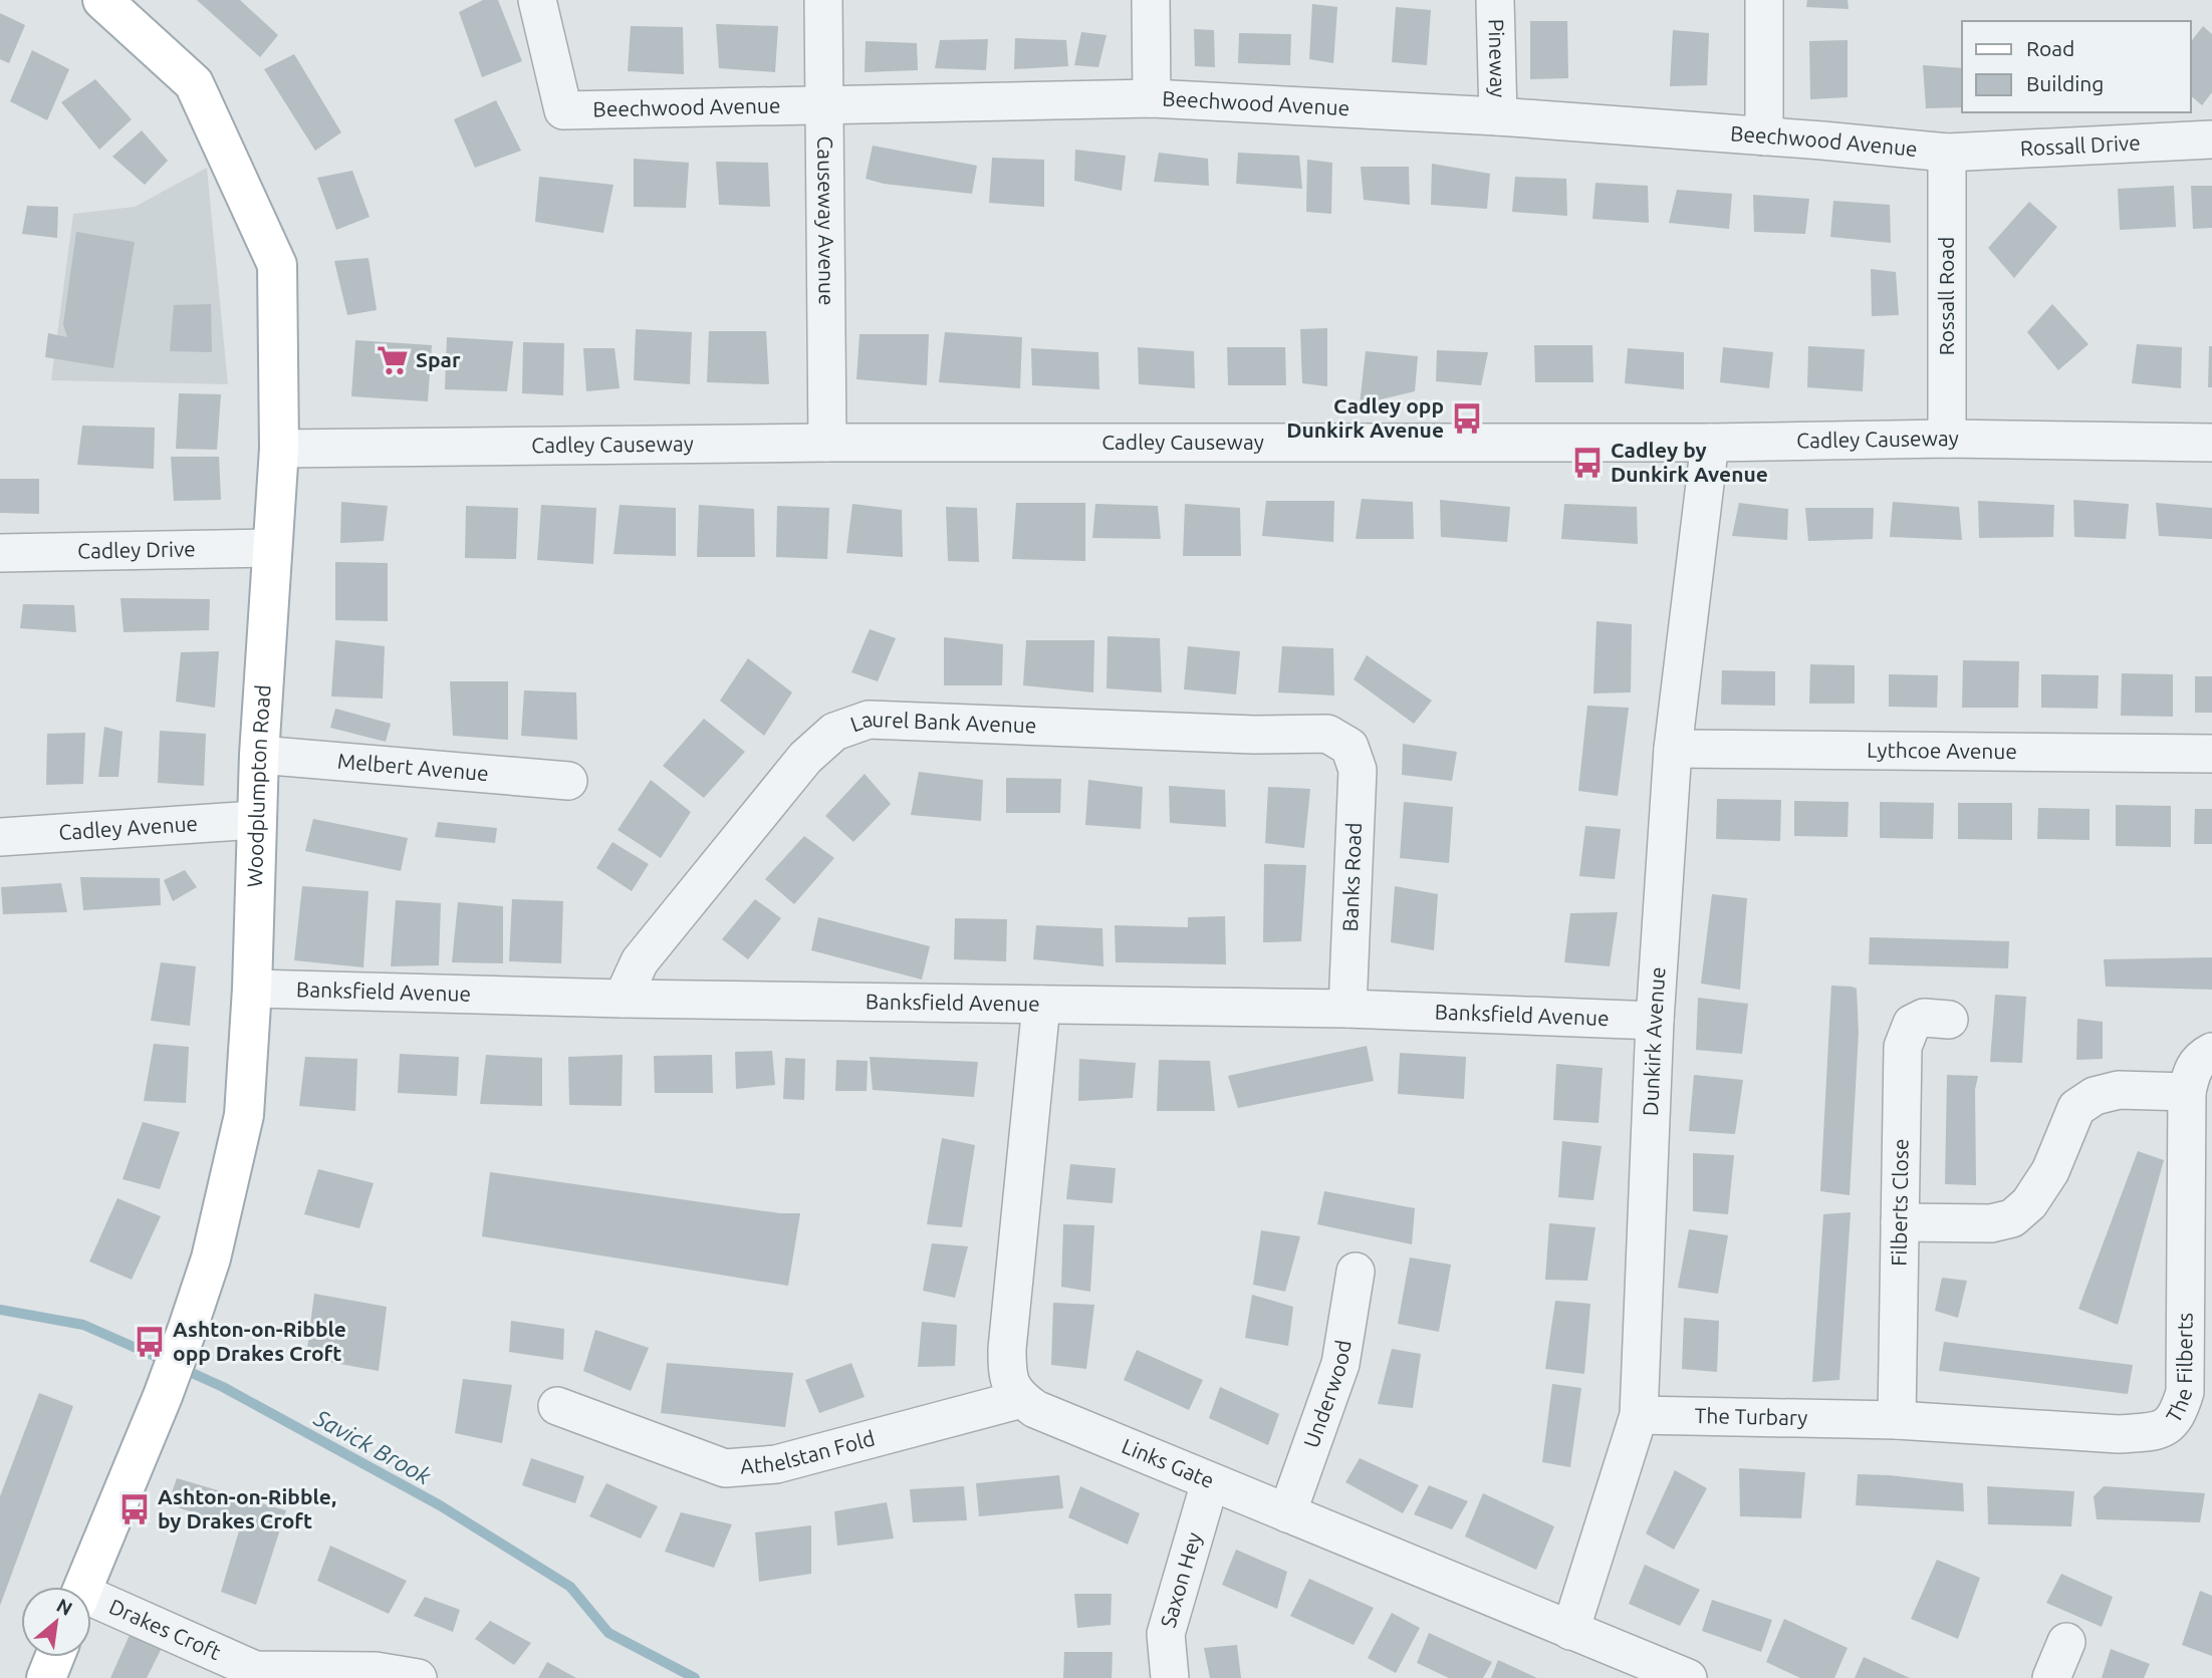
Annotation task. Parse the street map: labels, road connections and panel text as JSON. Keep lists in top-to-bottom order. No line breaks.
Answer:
{"streets":{"main road":["Woodplumpton Road"],"street":["Pineway","Beechwood Avenue","Rossall Drive","Causeway Avenue","Rossall Road","Cadley Causeway","Cadley Drive","Laurel Bank Avenue","Lythcoe Avenue","Melbert Avenue","Cadley Avenue","Banks Road","Banksfield Avenue","Dunkirk Avenue","Filberts Close","The Filberts","Underwood","The Turbary","Athelstan Fold","Links Gate","Saxon Hey","Drakes Croft"]},"crossings":[["Pineway","Beechwood Avenue"],["Beechwood Avenue","Rossall Drive"],["Beechwood Avenue","Causeway Avenue"],["Beechwood Avenue","Rossall Road"],["Rossall Drive","Rossall Road"],["Causeway Avenue","Cadley Causeway"],["Rossall Road","Cadley Causeway"],["Cadley Causeway","Woodplumpton Road"],["Cadley Causeway","Dunkirk Avenue"],["Cadley Drive","Woodplumpton Road"],["Laurel Bank Avenue","Banks Road"],["Laurel Bank Avenue","Banksfield Avenue"],["Lythcoe Avenue","Dunkirk Avenue"],["Melbert Avenue","Woodplumpton Road"],["Woodplumpton Road","Cadley Avenue"],["Woodplumpton Road","Banksfield Avenue"],["Banks Road","Banksfield Avenue"],["Banksfield Avenue","Dunkirk Avenue"],["Dunkirk Avenue","The Turbary"],["Dunkirk Avenue","Links Gate"],["Filberts Close","The Filberts"],["Filberts Close","The Turbary"],["The Filberts","The Turbary"],["Underwood","Links Gate"],["Athelstan Fold","Links Gate"],["Links Gate","Saxon Hey"]],"water":["Savick Brook"],"places":{"supermarket":["Spar"],"bus stop":["Cadley opp Dunkirk Avenue","Cadley by Dunkirk Avenue","Ashton-on-Ribble opp Drakes Croft","Ashton-on-Ribble, by Drakes Croft"]},"legend":["Road","Building"],"north":"top right"}
